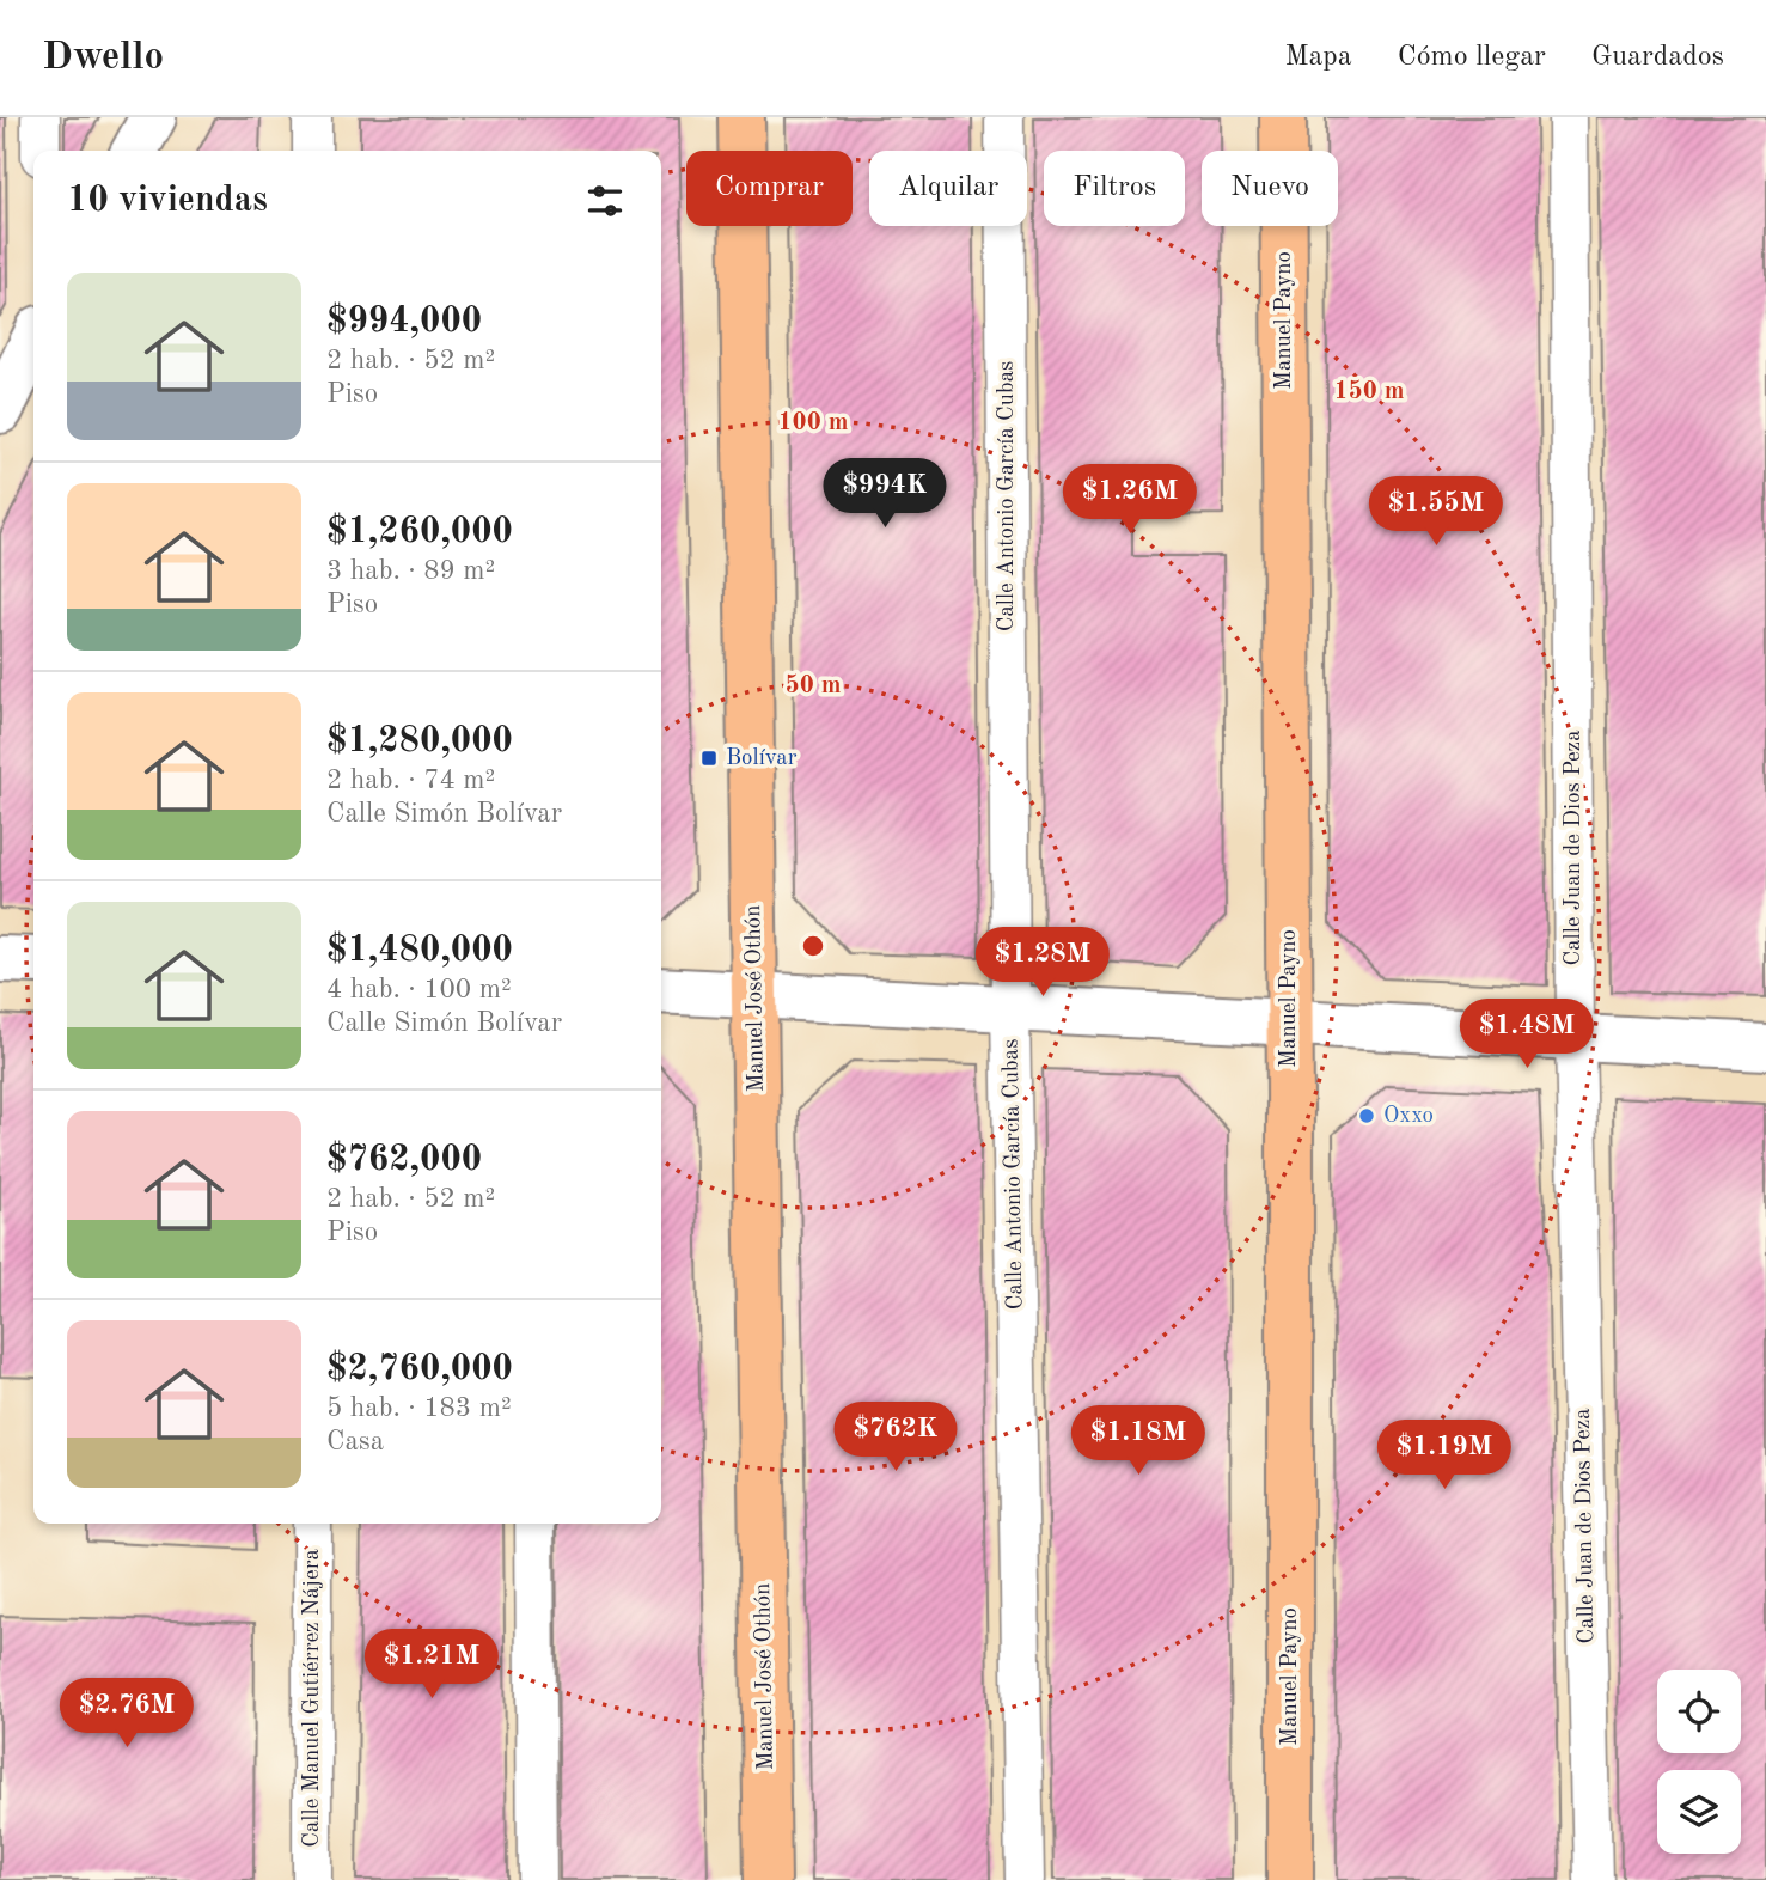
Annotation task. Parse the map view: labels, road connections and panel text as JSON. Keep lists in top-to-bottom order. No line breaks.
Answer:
{"streets":{"main road":["Manuel Payno","Manuel José Othón"],"street":["Calle Antonio García Cubas","Calle Juan de Dios Peza","Calle Manuel Gutiérrez Nájera"]},"places":{"transit":["Bolívar"],"other":["Oxxo"]},"page":{"header":"Dwello","nav":["Mapa","Cómo llegar","Guardados"],"chip":["Comprar","Alquilar","Filtros","Nuevo"],"heading":"10 viviendas","list":[{"name":"$994,000","note":"2 hab. · 52 m² · Piso"},{"name":"$1,260,000","note":"3 hab. · 89 m² · Piso"},{"name":"$1,280,000","note":"2 hab. · 74 m² · Calle Simón Bolívar"},{"name":"$1,480,000","note":"4 hab. · 100 m² · Calle Simón Bolívar"},{"name":"$762,000","note":"2 hab. · 52 m² · Piso"},{"name":"$2,760,000","note":"5 hab. · 183 m² · Casa"}],"price":["$994K","$1.26M","$1.55M","$1.28M","$1.48M","$762K","$1.18M","$1.19M","$1.21M","$2.76M"]},"rings":["150 m","100 m","50 m"]}
